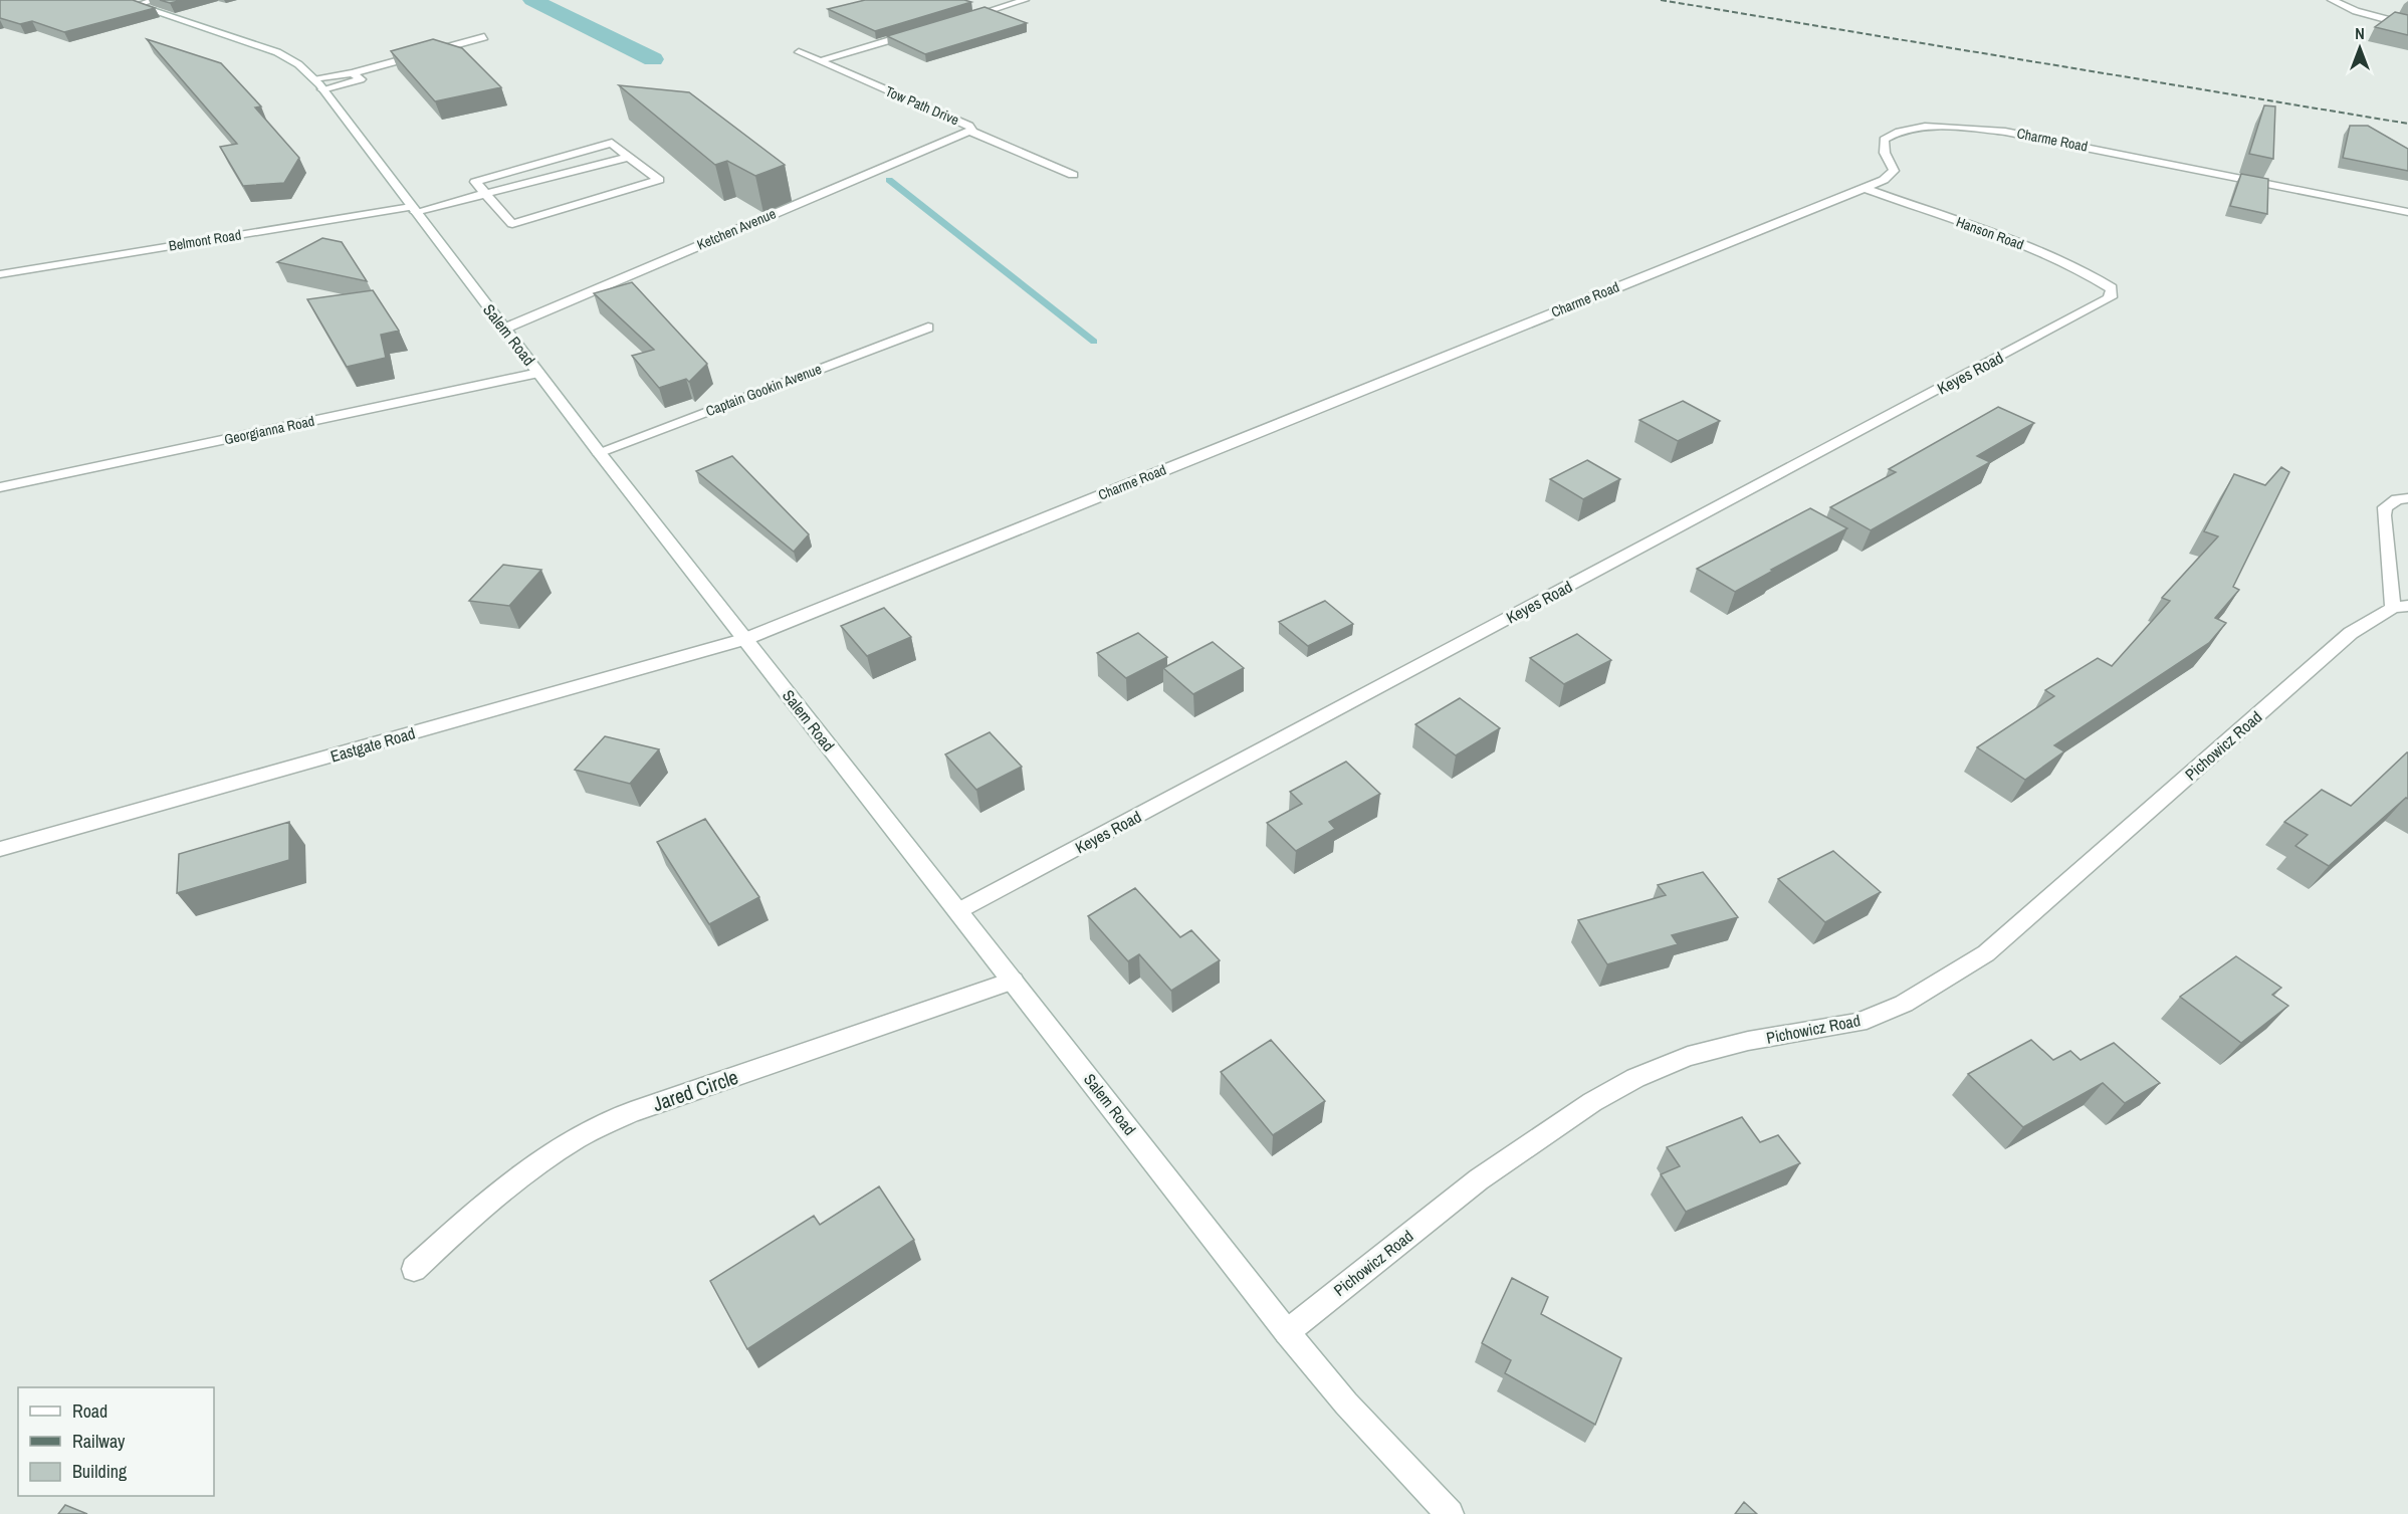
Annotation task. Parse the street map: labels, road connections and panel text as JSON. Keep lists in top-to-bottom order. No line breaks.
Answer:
{"streets":{"street":["Tow Path Drive","Charme Road","Ketchen Avenue","Hanson Road","Belmont Road","Salem Road","Keyes Road","Captain Gookin Avenue","Georgianna Road","Eastgate Road","Pichowicz Road","Jared Circle"]},"crossings":[["Tow Path Drive","Ketchen Avenue"],["Charme Road","Hanson Road"],["Charme Road","Salem Road"],["Charme Road","Eastgate Road"],["Ketchen Avenue","Salem Road"],["Hanson Road","Keyes Road"],["Belmont Road","Salem Road"],["Salem Road","Keyes Road"],["Salem Road","Captain Gookin Avenue"],["Salem Road","Georgianna Road"],["Salem Road","Eastgate Road"],["Salem Road","Pichowicz Road"],["Salem Road","Jared Circle"]],"legend":["Road","Railway","Building"],"north":"top"}
